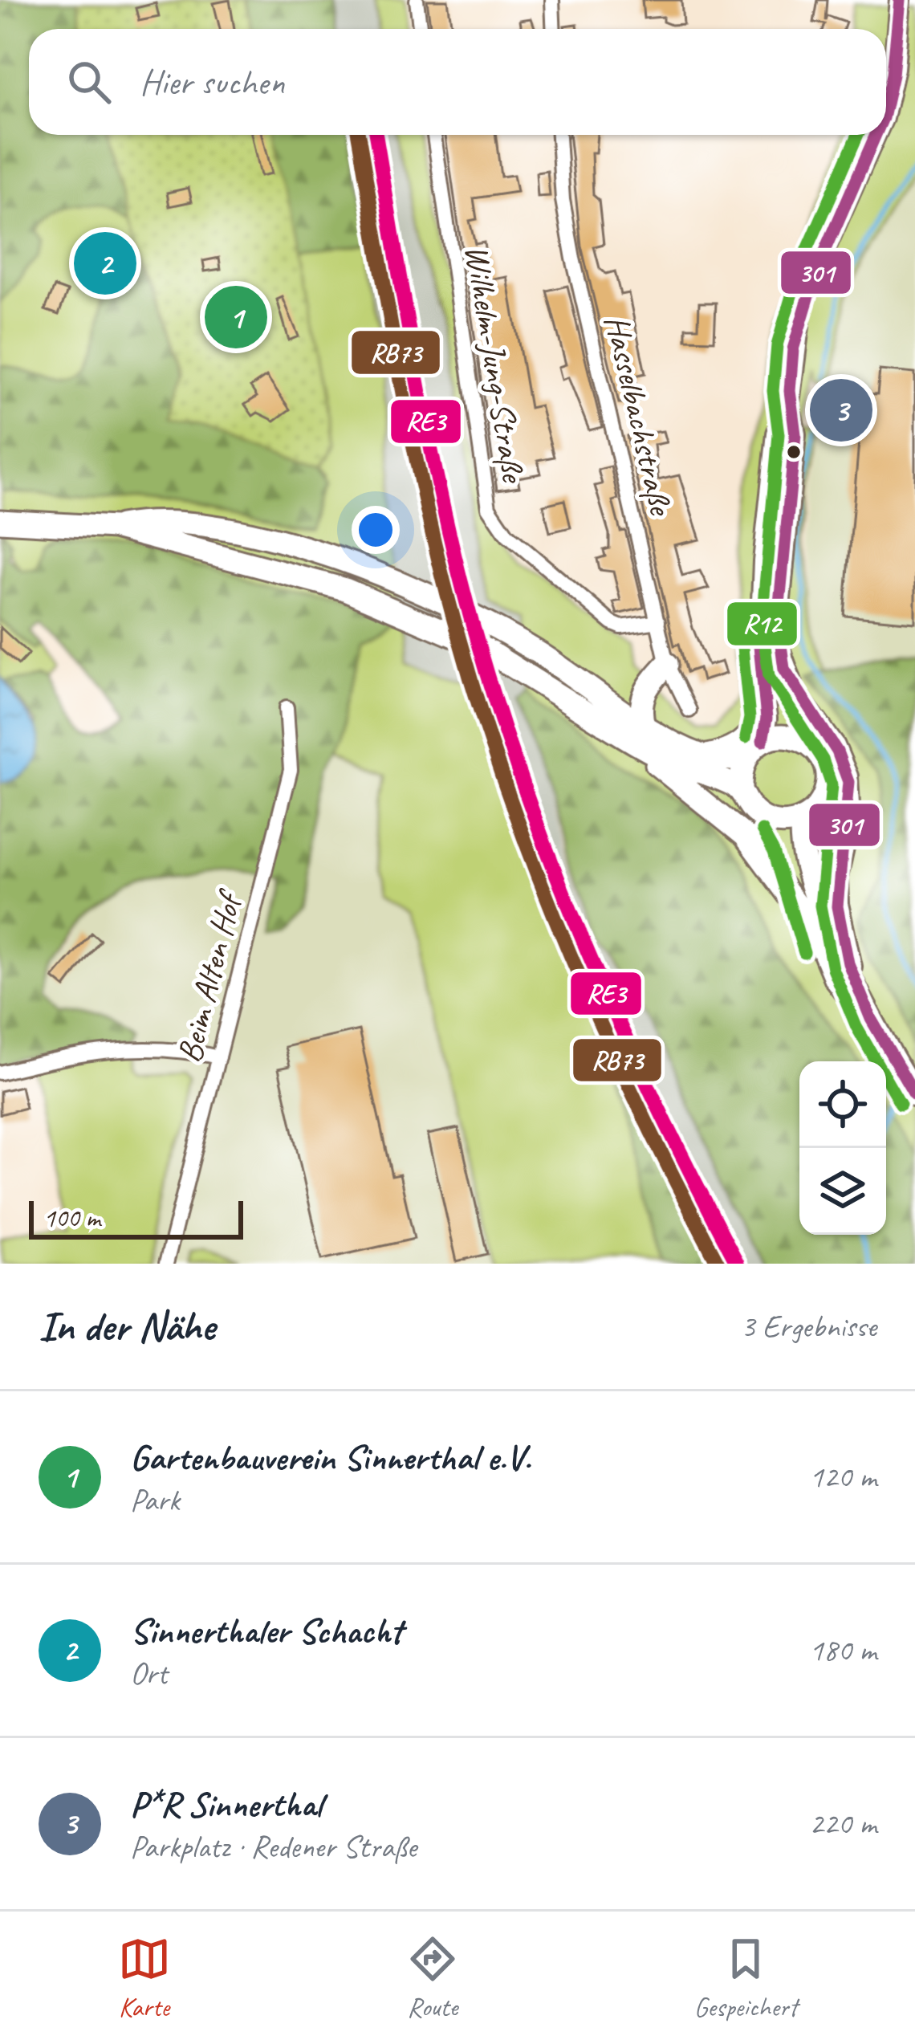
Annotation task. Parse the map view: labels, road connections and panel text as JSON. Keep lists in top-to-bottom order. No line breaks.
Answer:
{"streets":{"street":["Wilhelm-Jung-Straße","Hasselbachstraße","Beim Alten Hof"]},"crossings":[["Wilhelm-Jung-Straße","Hasselbachstraße"]],"lines":["transit line 301","transit line RE3","transit line RB73","transit line R12"],"scale_bar":"100 m","page":{"search":"Hier suchen","pins":["2","1","3"],"scale":"100 m","heading":["In der Nähe","3 Ergebnisse"],"list":[{"mark":"1","name":"Gartenbauverein Sinnerthal e.V.","note":"Park","value":"120 m"},{"mark":"2","name":"Sinnerthaler Schacht","note":"Ort","value":"180 m"},{"mark":"3","name":"P*R Sinnerthal","note":"Parkplatz · Redener Straße","value":"220 m"}],"nav":["Karte","Route","Gespeichert"]}}
